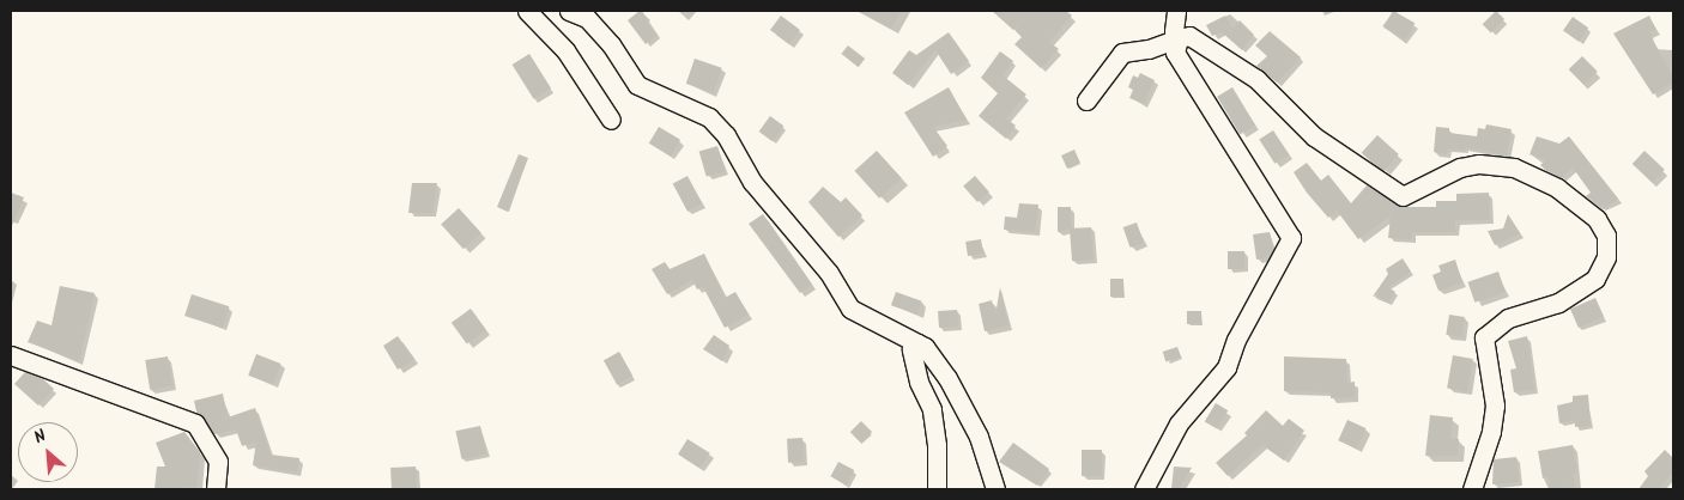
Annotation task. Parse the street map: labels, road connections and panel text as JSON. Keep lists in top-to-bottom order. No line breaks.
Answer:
{"north":"top left"}
